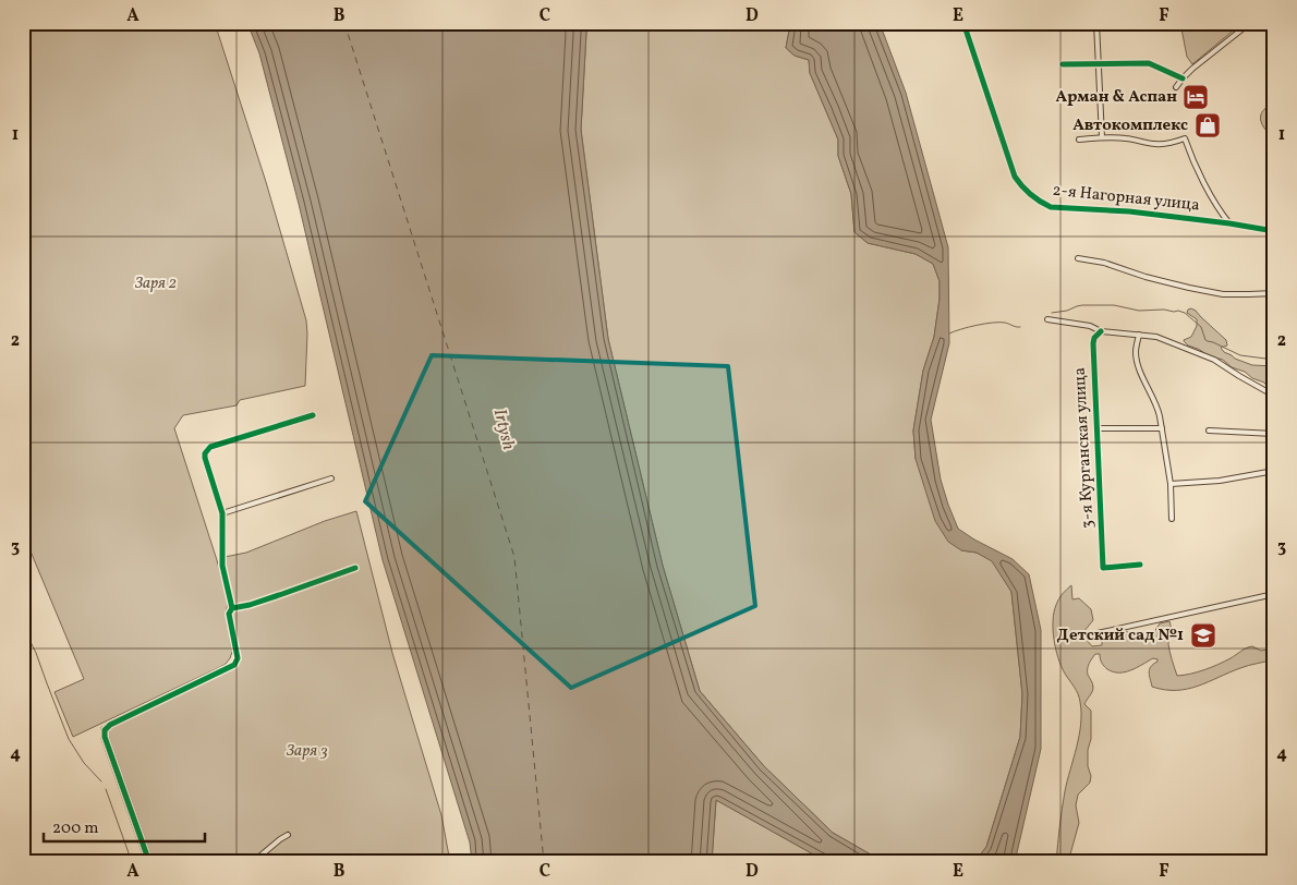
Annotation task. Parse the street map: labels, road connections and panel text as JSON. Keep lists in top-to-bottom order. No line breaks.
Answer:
{"streets":{"street":["2-я Нагорная улица","3-я Курганская улица"]},"water":["Irtysh"],"parks":["Заря 2","Заря 3"],"places":{"hotel":["Арман & Аспан"],"shop":["Автокомплекс"],"school or university":["Детский сад №1"]},"scale_bar":"200 m","grid":{"columns":["A","B","C","D","E","F"],"rows":["1","2","3","4"]}}
